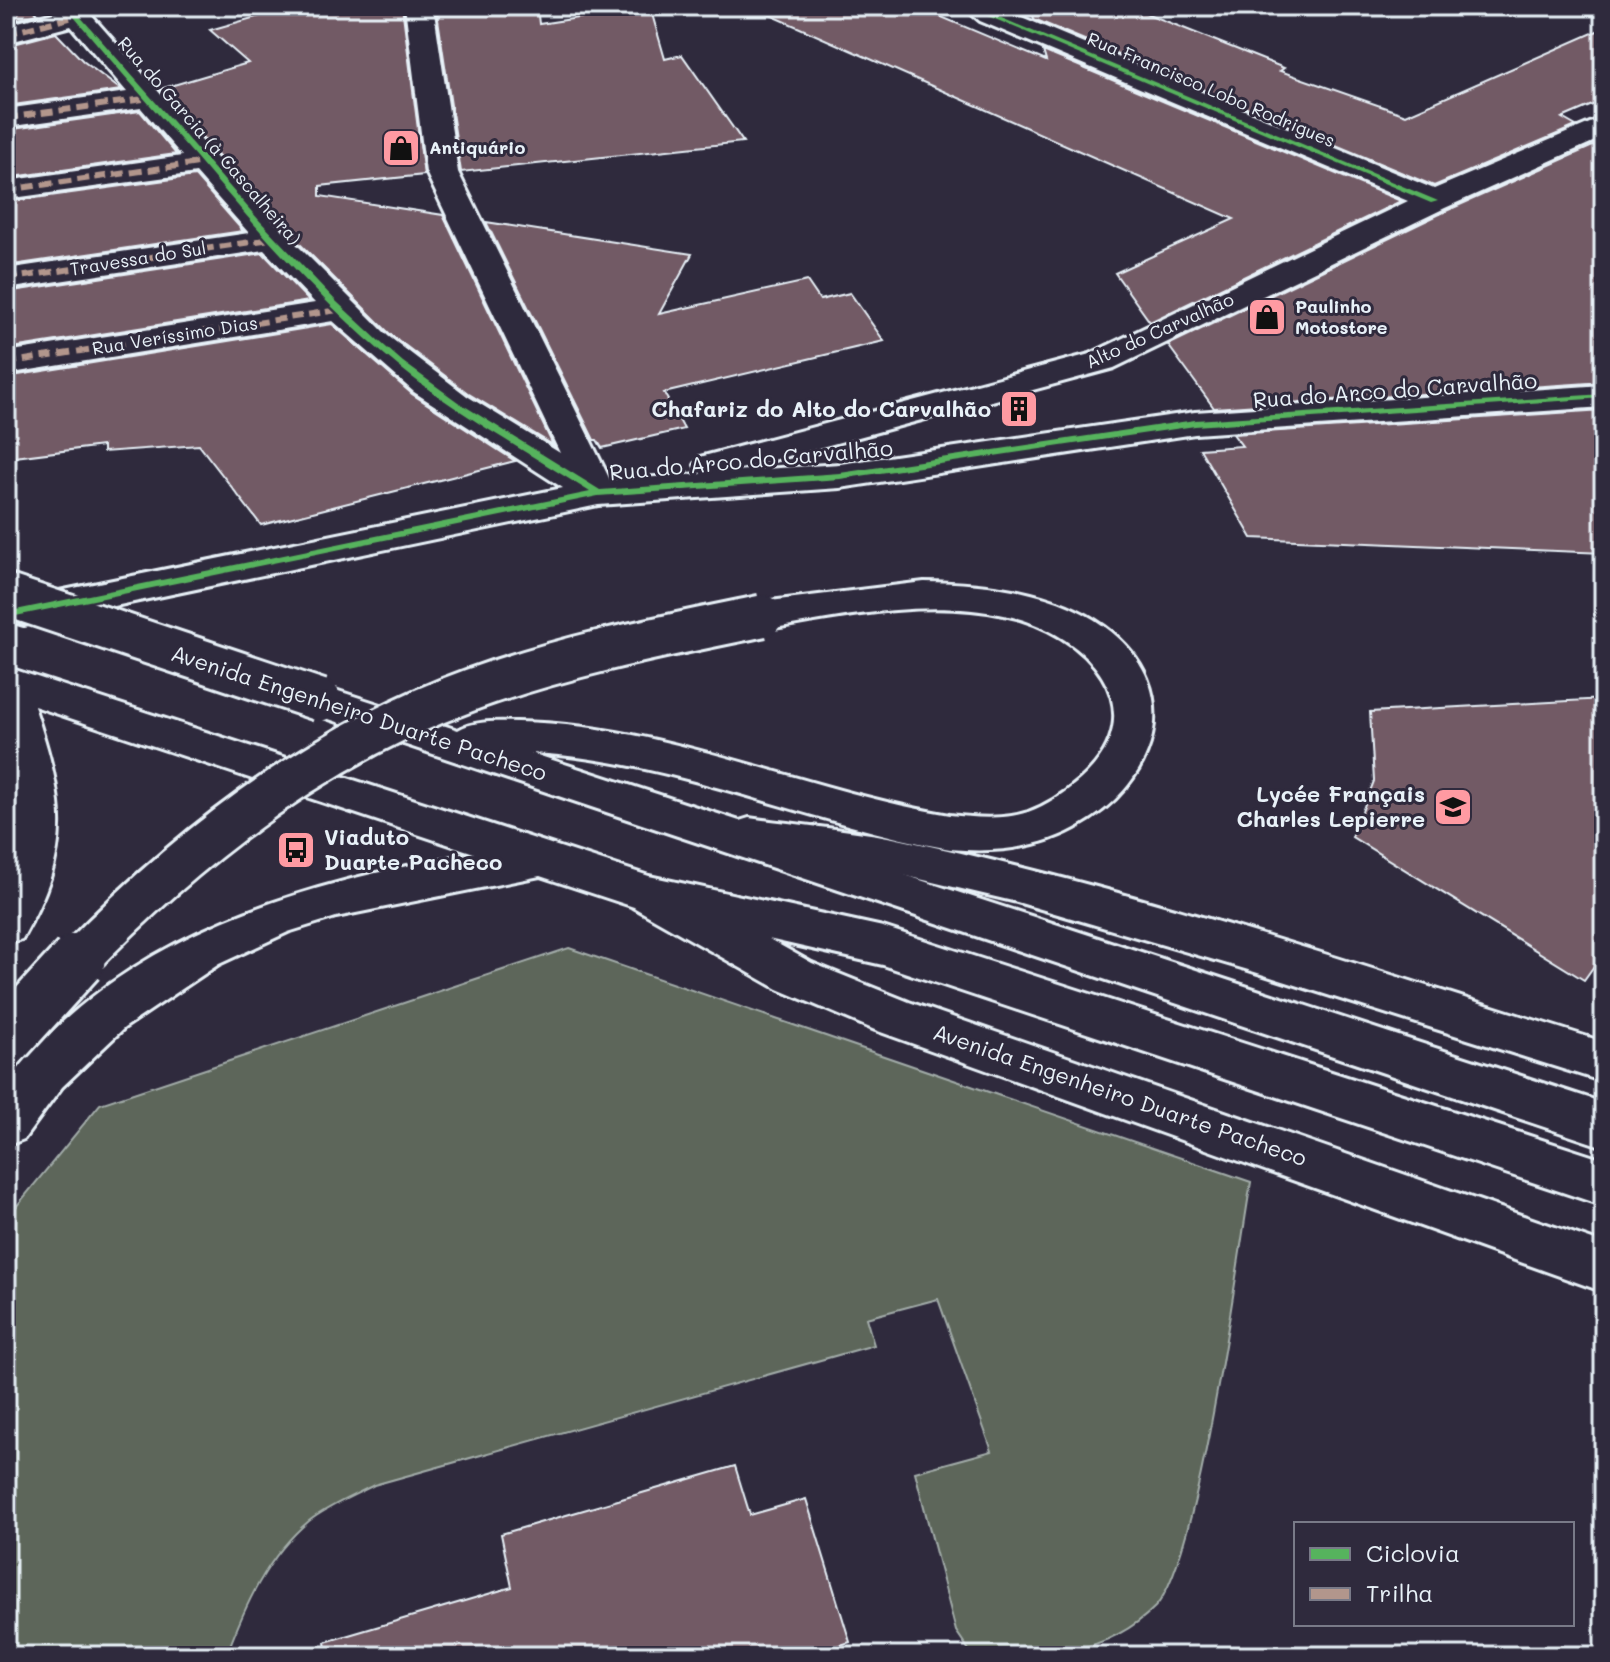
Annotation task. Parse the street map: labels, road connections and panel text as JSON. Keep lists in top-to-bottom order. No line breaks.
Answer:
{"streets":{"main road":["Rua Francisco Lobo Rodrigues","Rua do Garcia (à Cascalheira)","Travessa do Sul","Alto do Carvalhão","Rua Veríssimo Dias","Rua do Arco do Carvalhão","Avenida Engenheiro Duarte Pacheco"]},"crossings":[["Rua Francisco Lobo Rodrigues","Alto do Carvalhão"],["Rua do Garcia (à Cascalheira)","Travessa do Sul"],["Rua do Garcia (à Cascalheira)","Alto do Carvalhão"],["Rua do Garcia (à Cascalheira)","Rua Veríssimo Dias"],["Rua do Garcia (à Cascalheira)","Rua do Arco do Carvalhão"],["Alto do Carvalhão","Rua do Arco do Carvalhão"]],"places":{"shop":["Antiquário","Paulinho Motostore"],"building":["Chafariz do Alto do Carvalhão"],"school or university":["Lycée Français Charles Lepierre"],"bus stop":["Viaduto Duarte Pacheco"]},"legend":["Ciclovia","Trilha"]}
